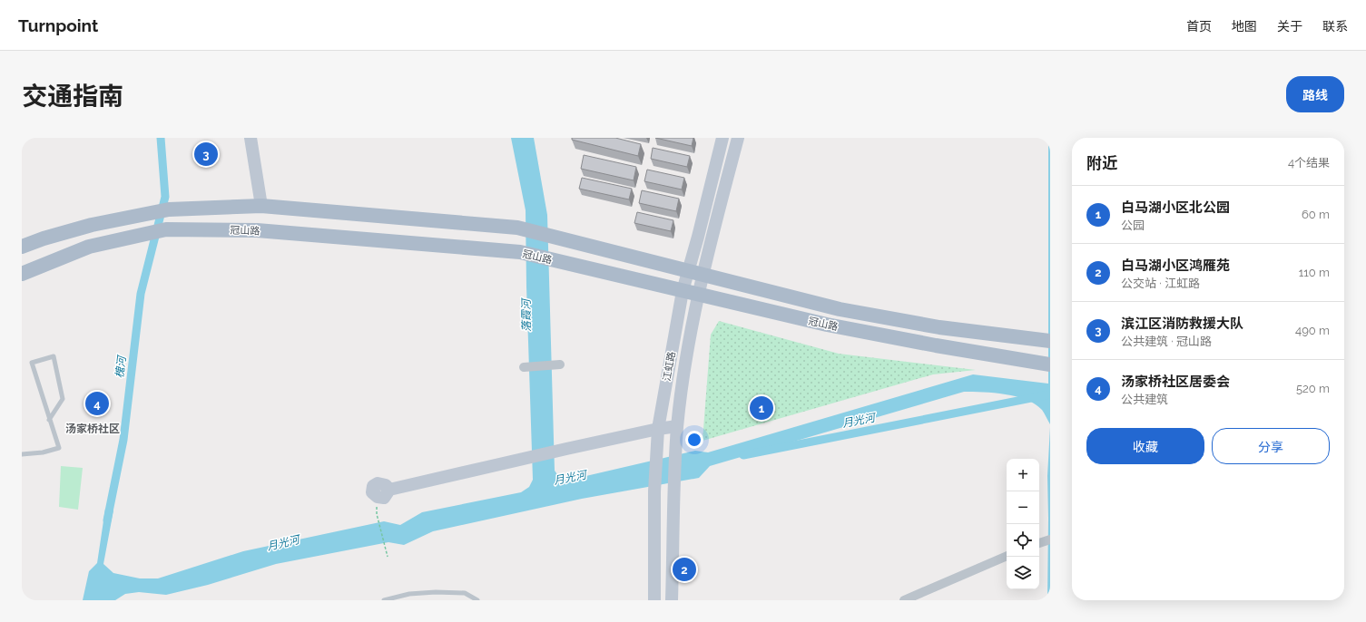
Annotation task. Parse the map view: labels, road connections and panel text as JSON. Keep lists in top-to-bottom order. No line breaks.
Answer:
{"streets":{"main road":["冠山路","江虹路"]},"crossings":[["冠山路","江虹路"]],"districts":["汤家桥社区"],"water":["落霞河","槐河","月光河"],"page":{"header":"Turnpoint","nav":["首页","地图","关于","联系"],"title":"交通指南","buttons":["路线",["收藏","分享"]],"heading":["附近","4个结果"],"pins":["3","4","1","2"],"list":[{"mark":"1","name":"白马湖小区北公园","note":"公园","value":"60 m"},{"mark":"2","name":"白马湖小区鸿雁苑","note":"公交站 · 江虹路","value":"110 m"},{"mark":"3","name":"滨江区消防救援大队","note":"公共建筑 · 冠山路","value":"490 m"},{"mark":"4","name":"汤家桥社区居委会","note":"公共建筑","value":"520 m"}],"map_buttons":["+","−"]}}
